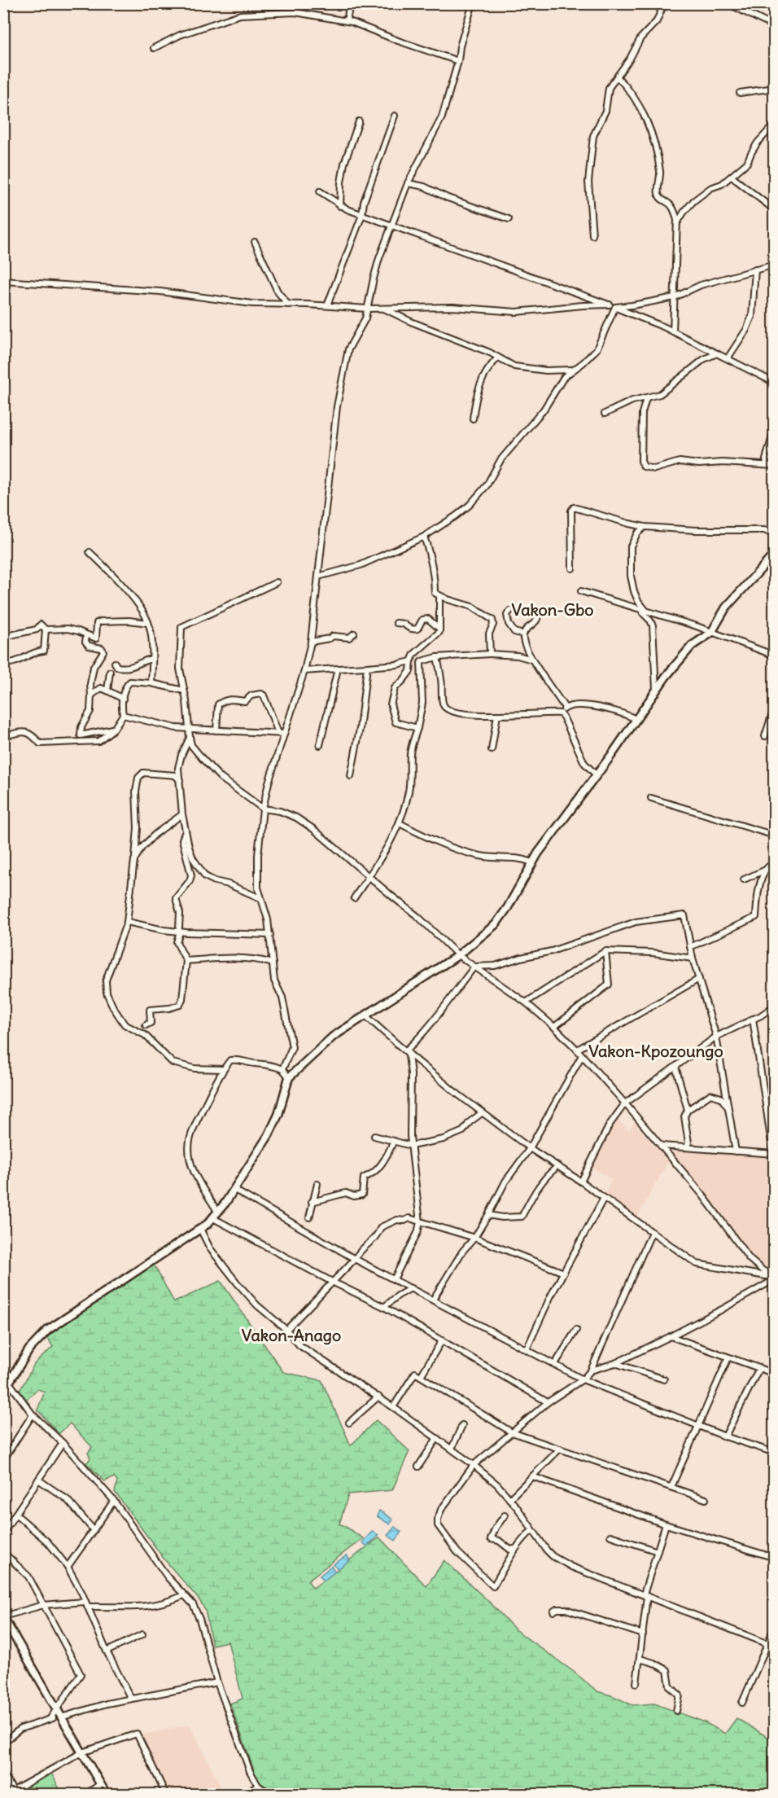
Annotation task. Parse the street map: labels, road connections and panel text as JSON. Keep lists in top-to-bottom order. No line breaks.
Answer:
{"districts":["Vakon-Gbo","Vakon-Kpozoungo","Vakon-Anago"]}
